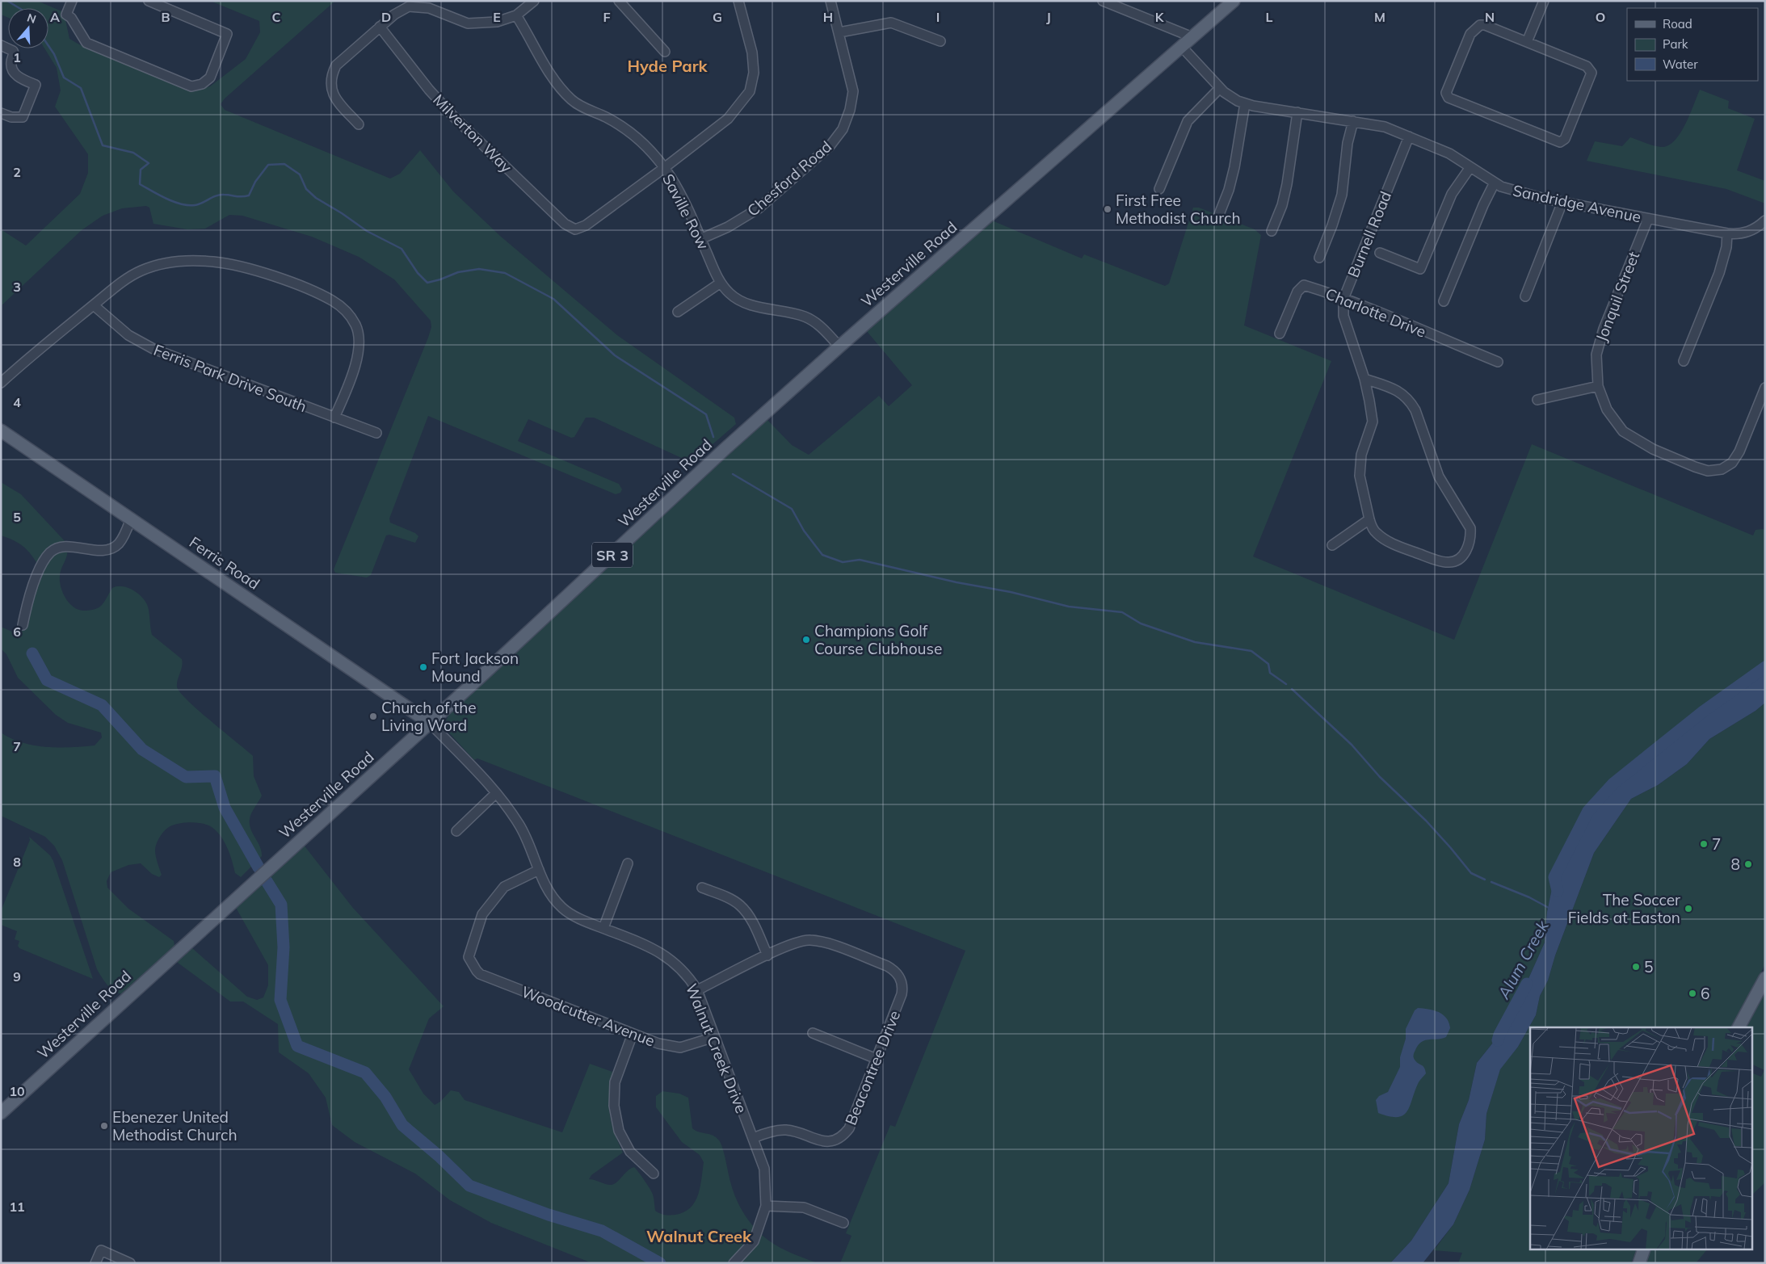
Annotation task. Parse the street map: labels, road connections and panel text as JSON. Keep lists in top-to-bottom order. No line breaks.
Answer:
{"streets":{"main road":["Westerville Road","SR 3","Ferris Road"],"street":["Milverton Way","Chesford Road","Sandridge Avenue","Saville Row","Burnell Road","Jonquil Street","Charlotte Drive","Ferris Park Drive South","Woodcutter Avenue","Walnut Creek Drive","Beacontree Drive"]},"crossings":[["Milverton Way","Saville Row"],["Chesford Road","Saville Row"],["Sandridge Avenue","Burnell Road"],["Sandridge Avenue","Westerville Road"],["Sandridge Avenue","Jonquil Street"],["Saville Row","Westerville Road"],["Burnell Road","Charlotte Drive"],["Westerville Road","Ferris Road"],["Westerville Road","Walnut Creek Drive"],["Ferris Road","Walnut Creek Drive"],["Woodcutter Avenue","Walnut Creek Drive"],["Walnut Creek Drive","Beacontree Drive"]],"districts":["Hyde Park","Walnut Creek"],"water":["Alum Creek"],"places":["First Free Methodist Church","Champions Golf Course Clubhouse","Fort Jackson Mound","Church of the Living Word","7","8","The Soccer Fields at Easton","5","6","Ebenezer United Methodist Church"],"legend":["Road","Park","Water"],"north":"top","grid":{"columns":["A","B","C","D","E","F","G","H","I","J","K","L","M","N","O"],"rows":["1","2","3","4","5","6","7","8","9","10","11"]}}
